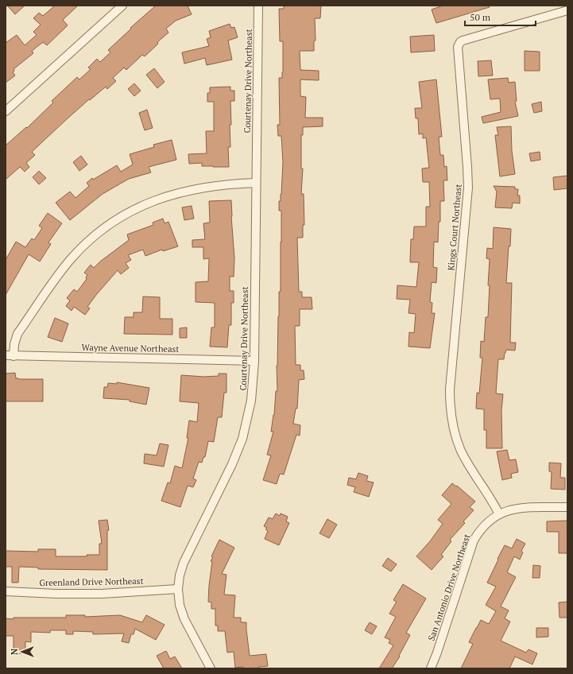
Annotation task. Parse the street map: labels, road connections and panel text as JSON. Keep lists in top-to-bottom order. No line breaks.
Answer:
{"streets":{"street":["Courtenay Drive Northeast","Kings Court Northeast","Wayne Avenue Northeast","Greenland Drive Northeast","San Antonio Drive Northeast"]},"crossings":[["Courtenay Drive Northeast","Wayne Avenue Northeast"],["Courtenay Drive Northeast","Greenland Drive Northeast"],["Kings Court Northeast","San Antonio Drive Northeast"]],"scale_bar":"50 m","north":"left"}
